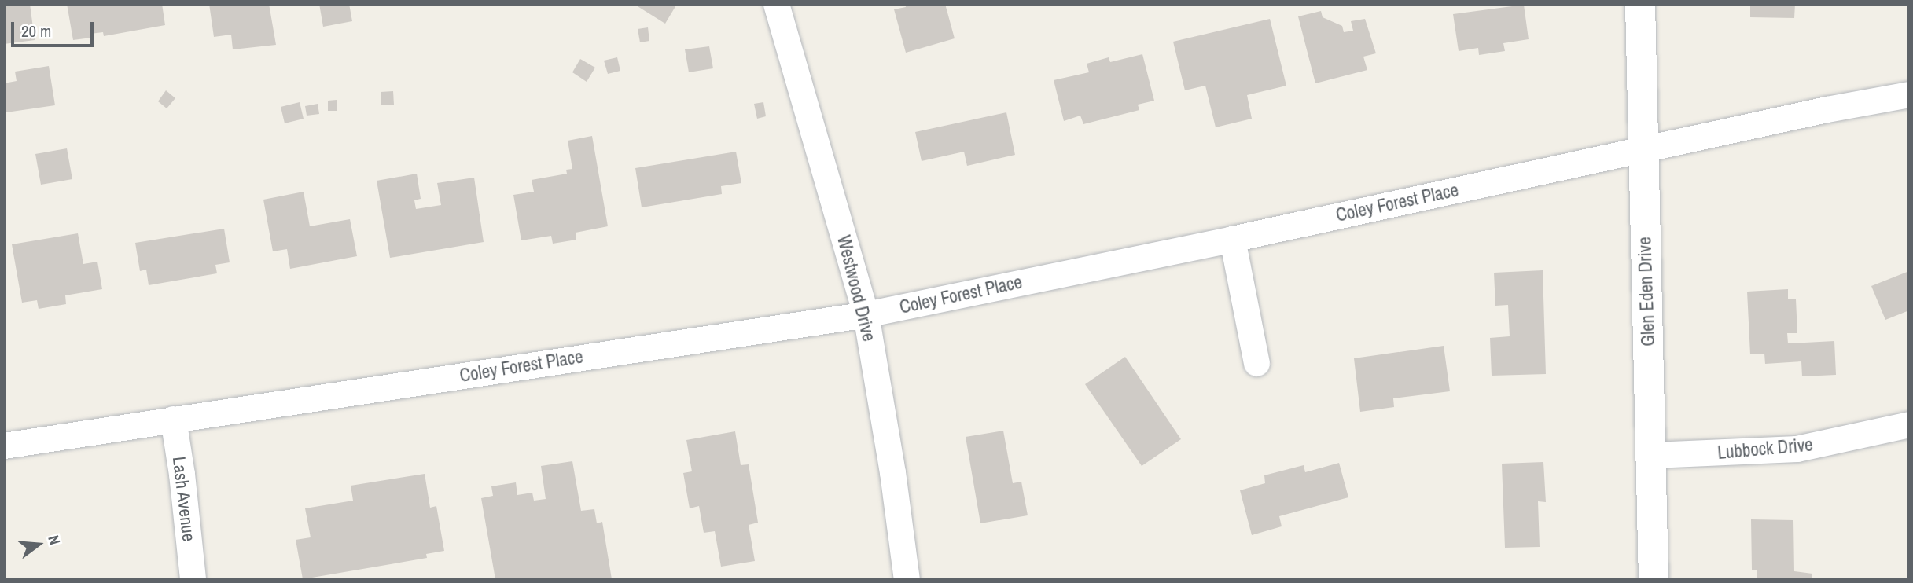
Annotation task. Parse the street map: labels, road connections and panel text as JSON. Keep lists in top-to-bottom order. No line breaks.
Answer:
{"streets":{"main road":["Glen Eden Drive"],"street":["Coley Forest Place","Westwood Drive","Lubbock Drive","Lash Avenue"]},"crossings":[["Coley Forest Place","Westwood Drive"],["Coley Forest Place","Glen Eden Drive"],["Coley Forest Place","Lash Avenue"],["Glen Eden Drive","Lubbock Drive"]],"scale_bar":"20 m","north":"right"}
